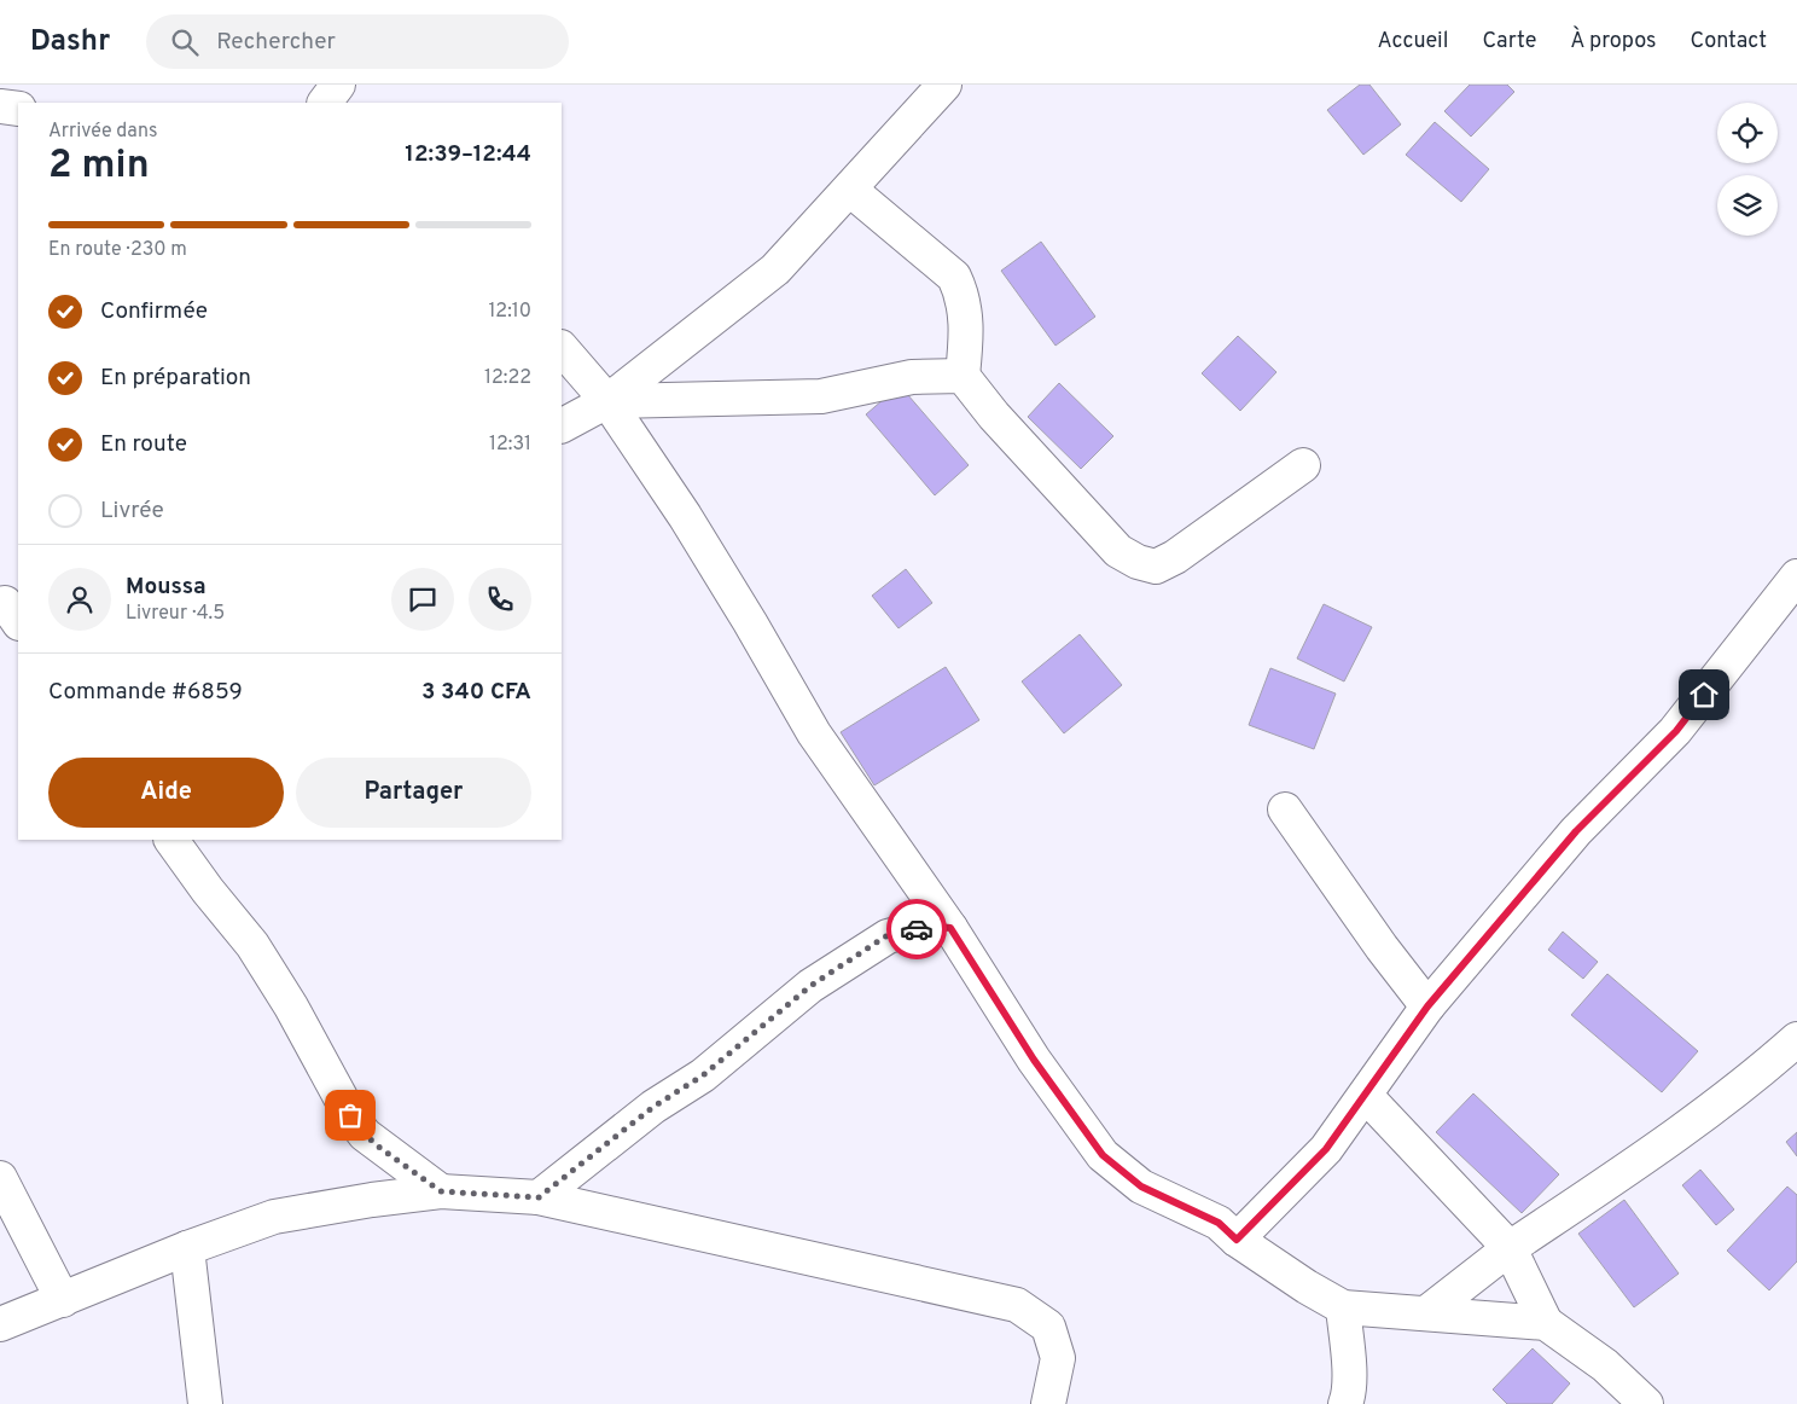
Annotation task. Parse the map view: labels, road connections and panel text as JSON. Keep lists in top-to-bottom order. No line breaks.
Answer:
{"page":{"header":"Dashr","search":"Rechercher","nav":["Accueil","Carte","À propos","Contact"],"heading":["2 min","Arrivée dans","12:39–12:44"],"panel":["Moussa","Livreur · 4.5","Commande #6859","3 340 CFA"],"bar":"En route · 230 m","list":[["Confirmée","12:10"],["En préparation","12:22"],["En route","12:31"],"Livrée"],"buttons":["Aide","Partager"]}}
